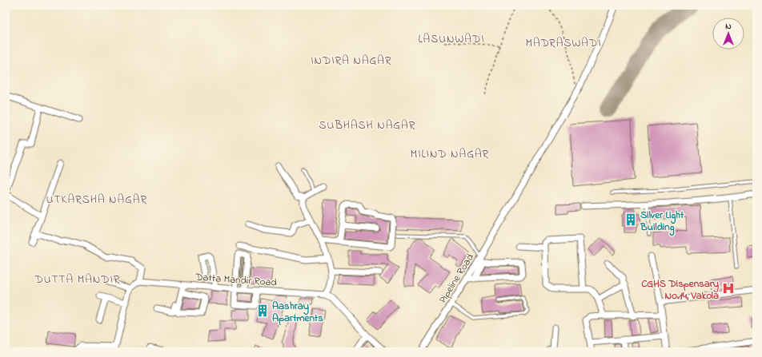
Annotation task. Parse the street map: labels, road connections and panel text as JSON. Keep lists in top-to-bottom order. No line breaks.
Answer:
{"streets":{"street":["Pipeline Road","Datta Mandir Road"]},"districts":["LASUNWADI","MADRASWADI","INDIRA NAGAR","SUBHASH NAGAR","MILIND NAGAR","UTKARSHA NAGAR","DUTTA MANDIR"],"places":{"building":["Silver Light Building","Aashray Apartments"],"hospital":["CGHS Dispensary No.14, Vakola"]},"north":"top"}
